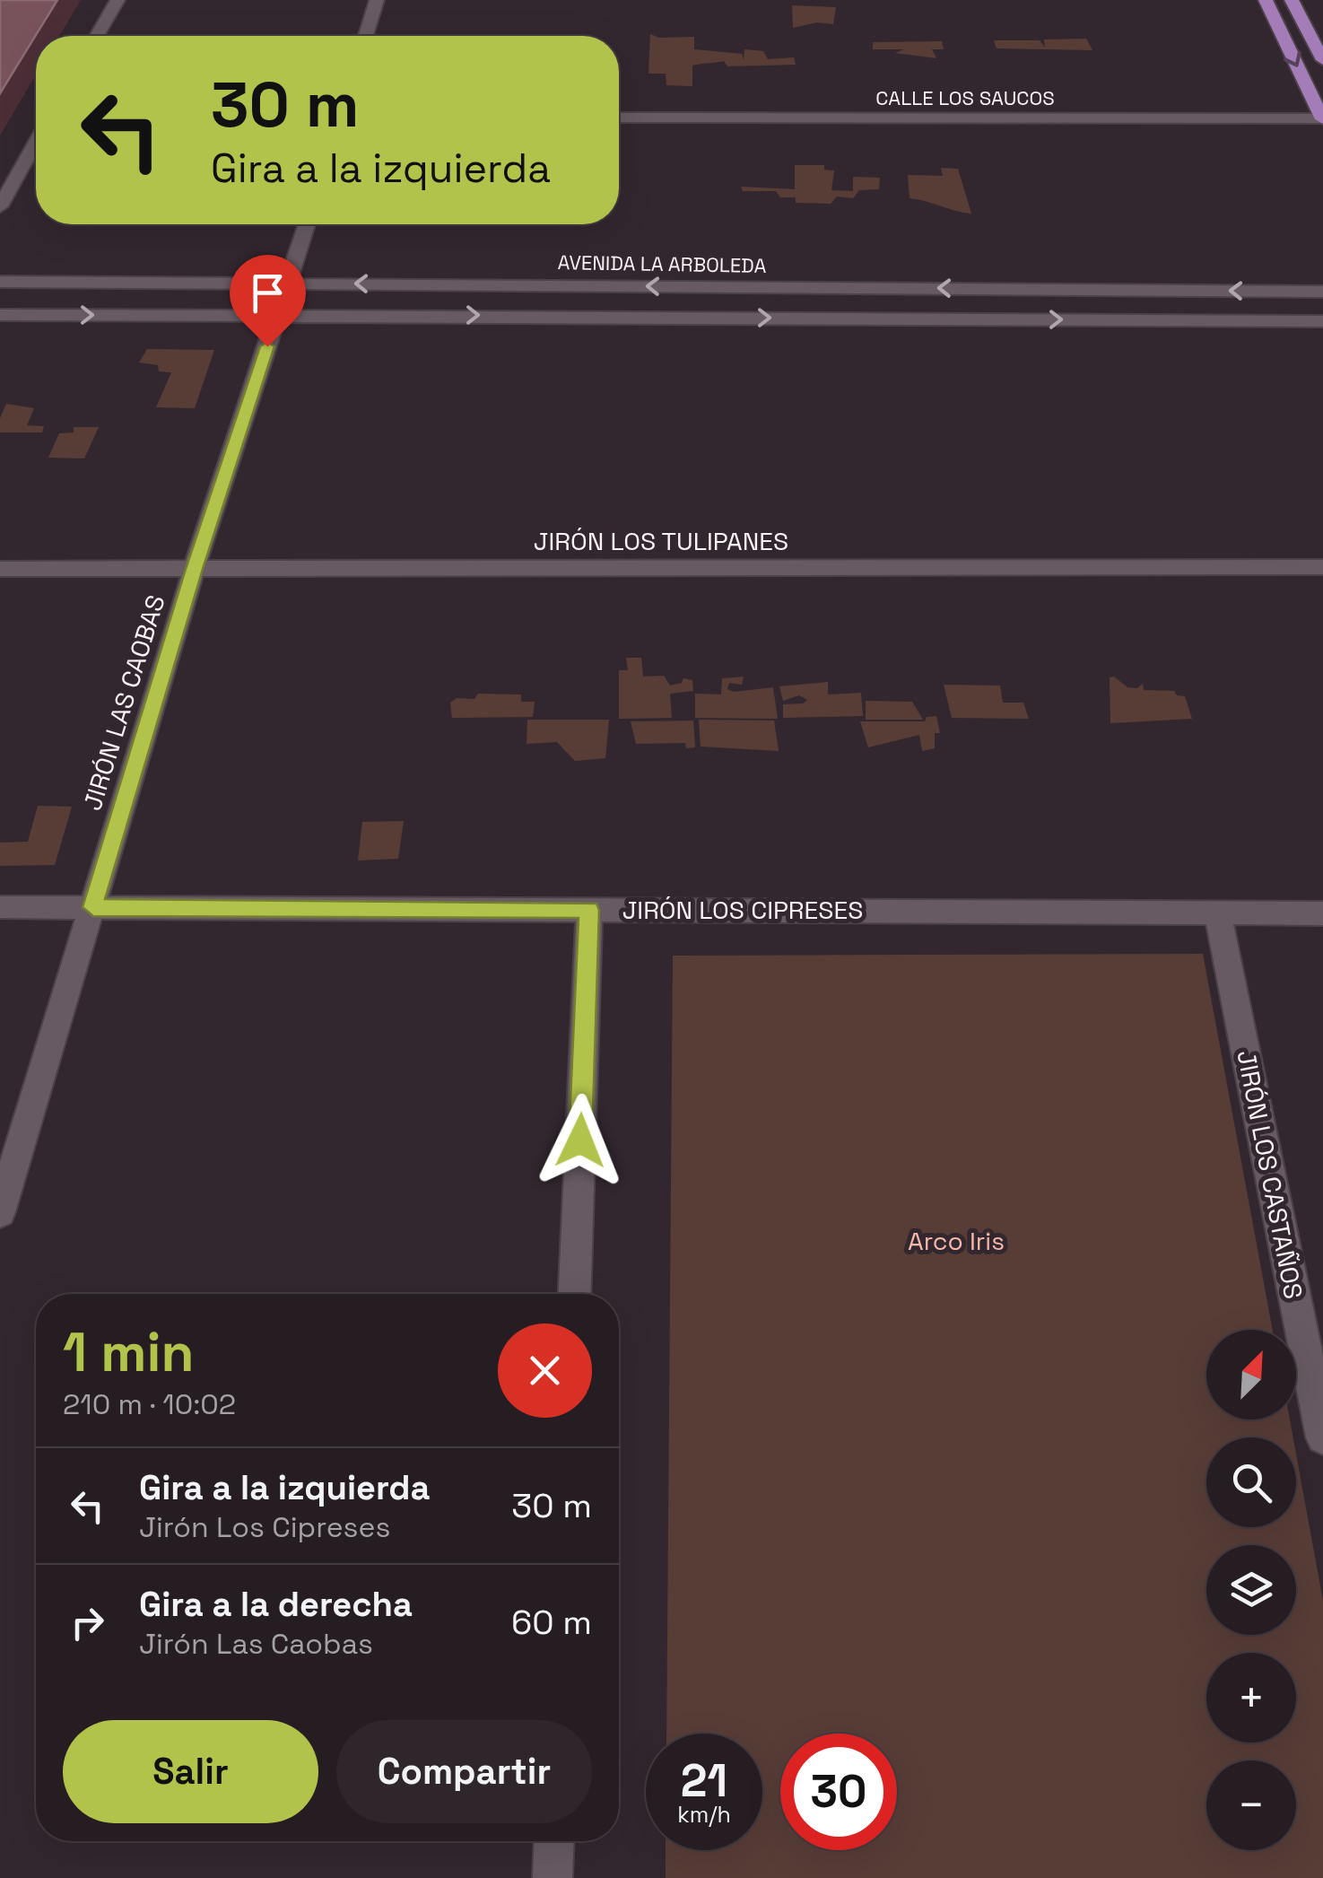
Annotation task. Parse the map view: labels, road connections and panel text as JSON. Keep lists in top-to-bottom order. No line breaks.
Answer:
{"streets":{"street":["CALLE LOS SAUCOS","AVENIDA LA ARBOLEDA","JIRÓN LOS TULIPANES","JIRÓN LAS CAOBAS","JIRÓN LOS CIPRESES","JIRÓN LOS CASTAÑOS"]},"crossings":[["AVENIDA LA ARBOLEDA","JIRÓN LAS CAOBAS"],["JIRÓN LOS TULIPANES","JIRÓN LAS CAOBAS"],["JIRÓN LAS CAOBAS","JIRÓN LOS CIPRESES"],["JIRÓN LOS CIPRESES","JIRÓN LOS CASTAÑOS"]],"parks":["Arco Iris"],"north":"top right","page":{"turn":["30 m","Gira a la izquierda"],"heading":["1 min","210 m · 10:02"],"map_buttons":["+","−"],"list":[{"name":"Gira a la izquierda","note":"Jirón Los Cipreses","value":"30 m"},{"name":"Gira a la derecha","note":"Jirón Las Caobas","value":"60 m"}],"buttons":["Salir","Compartir"],"speed":"21 km/h","limit":"30"}}
